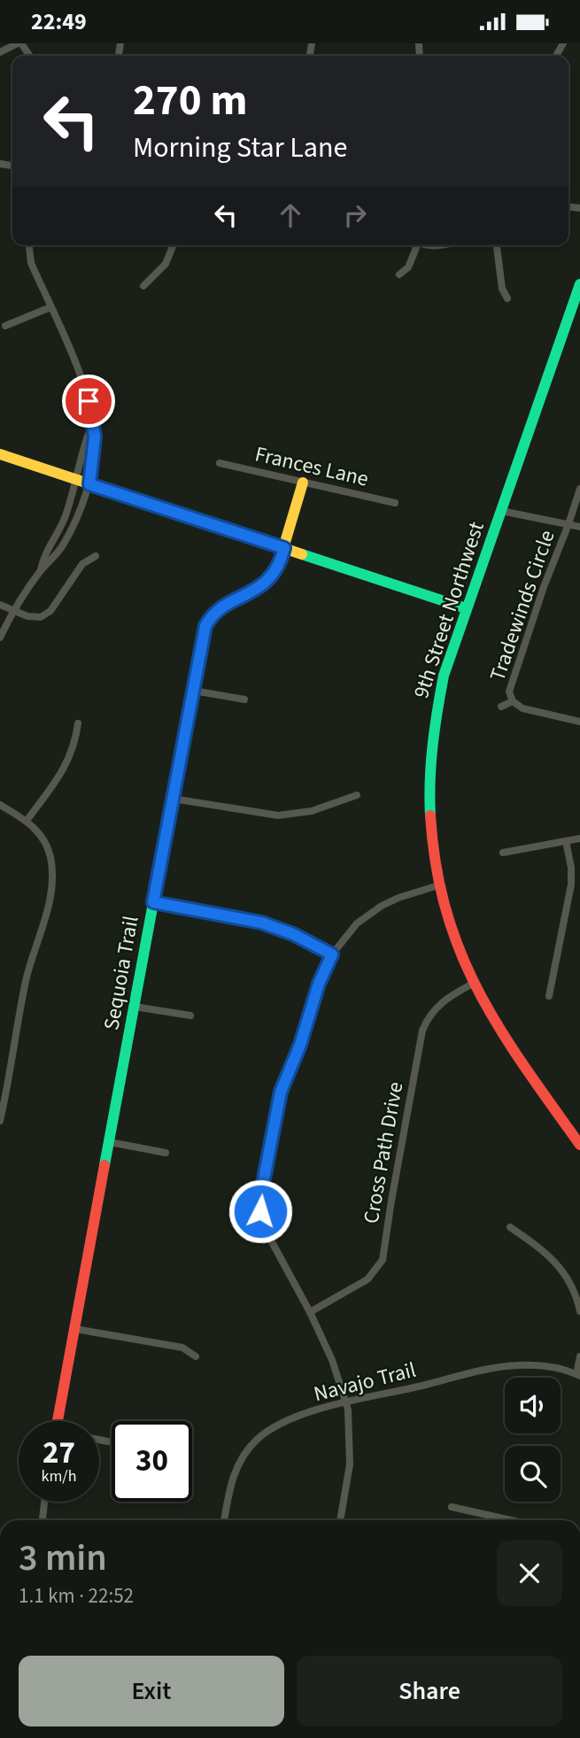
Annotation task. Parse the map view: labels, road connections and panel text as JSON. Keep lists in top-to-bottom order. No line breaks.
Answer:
{"streets":{"street":["Frances Lane","Tradewinds Circle","9th Street Northwest","Sequoia Trail","Cross Path Drive","Navajo Trail"]},"crossings":[["Frances Lane","Sequoia Trail"],["9th Street Northwest","Cross Path Drive"]],"page":{"status":"22:49","turn":["270 m","Morning Star Lane"],"speed":"27 km/h","limit":"30","heading":["3 min","1.1 km · 22:52"],"buttons":["Exit","Share"]}}
